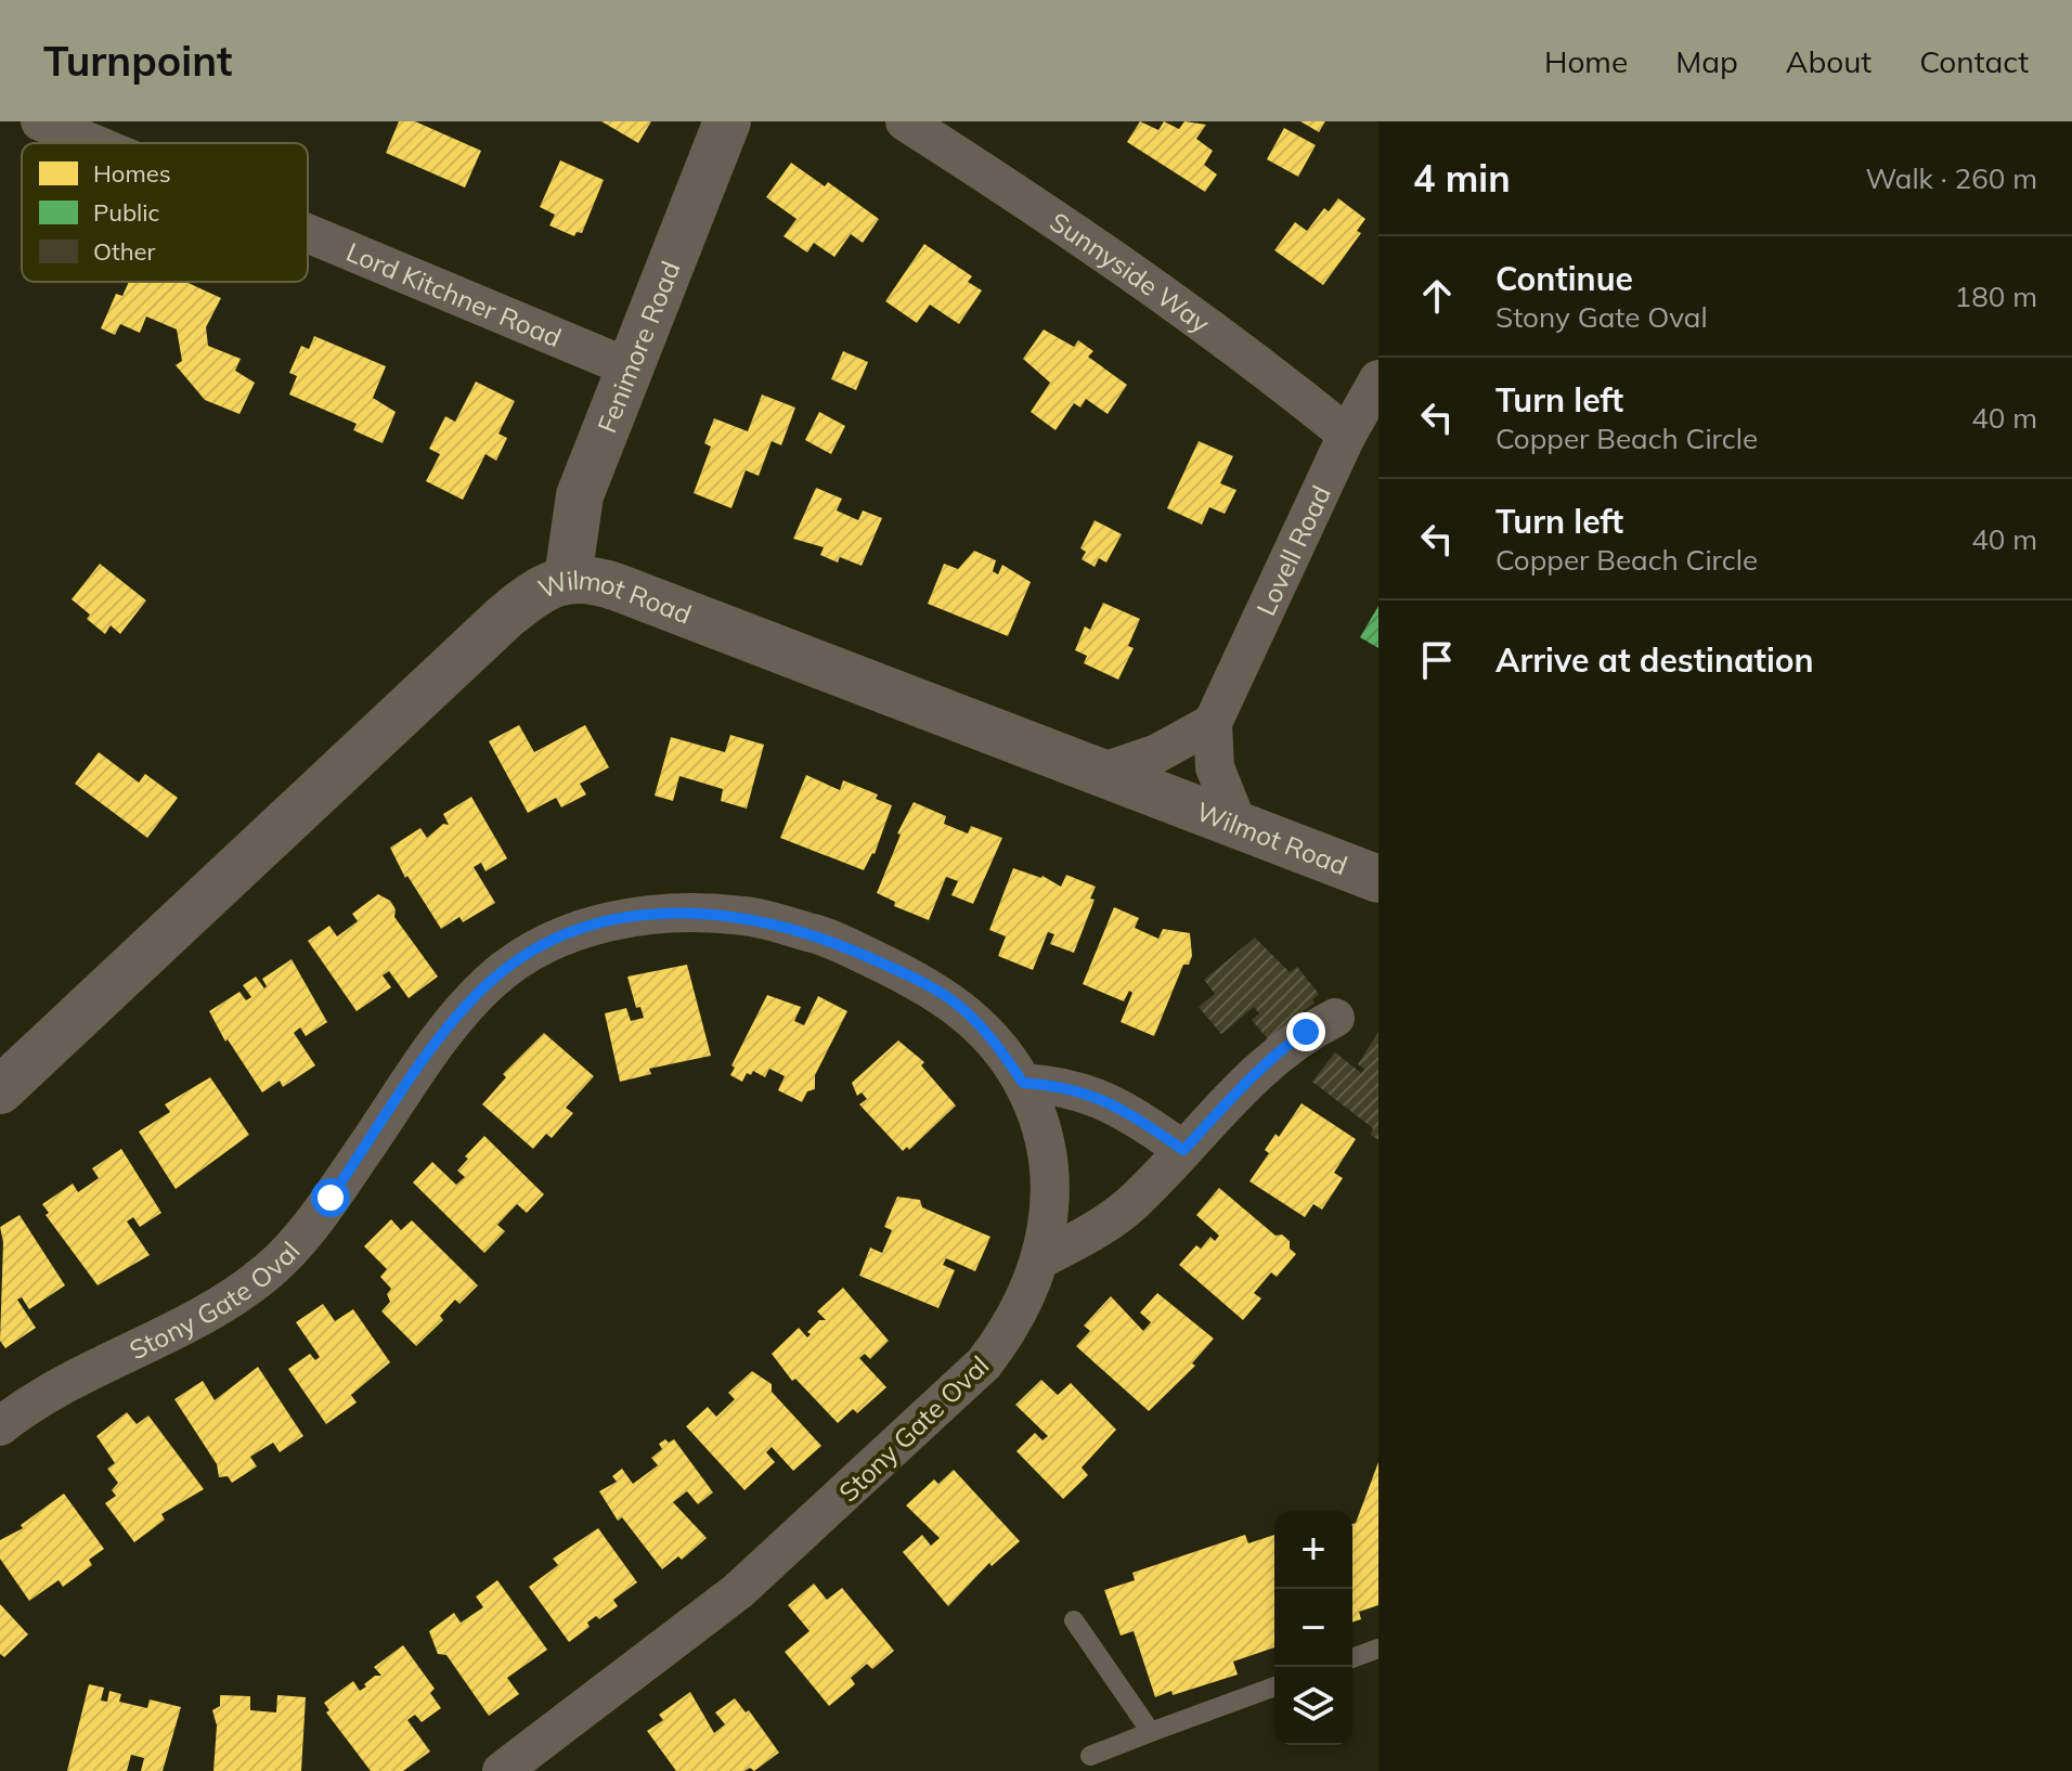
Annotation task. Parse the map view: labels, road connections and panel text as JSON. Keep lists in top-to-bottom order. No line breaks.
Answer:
{"streets":{"street":["Sunnyside Way","Lord Kitchner Road","Fenimore Road","Lovell Road","Wilmot Road","Stony Gate Oval"]},"crossings":[["Sunnyside Way","Lovell Road"],["Lord Kitchner Road","Fenimore Road"],["Fenimore Road","Wilmot Road"],["Lovell Road","Wilmot Road"]],"legend":["Homes","Public","Other"],"page":{"header":"Turnpoint","nav":["Home","Map","About","Contact"],"heading":["4 min","Walk · 260 m"],"list":[["Continue","Stony Gate Oval","180 m"],["Turn left","Copper Beach Circle","40 m"],["Turn left","Copper Beach Circle","40 m"],"Arrive at destination"],"map_buttons":["+","−"]}}
